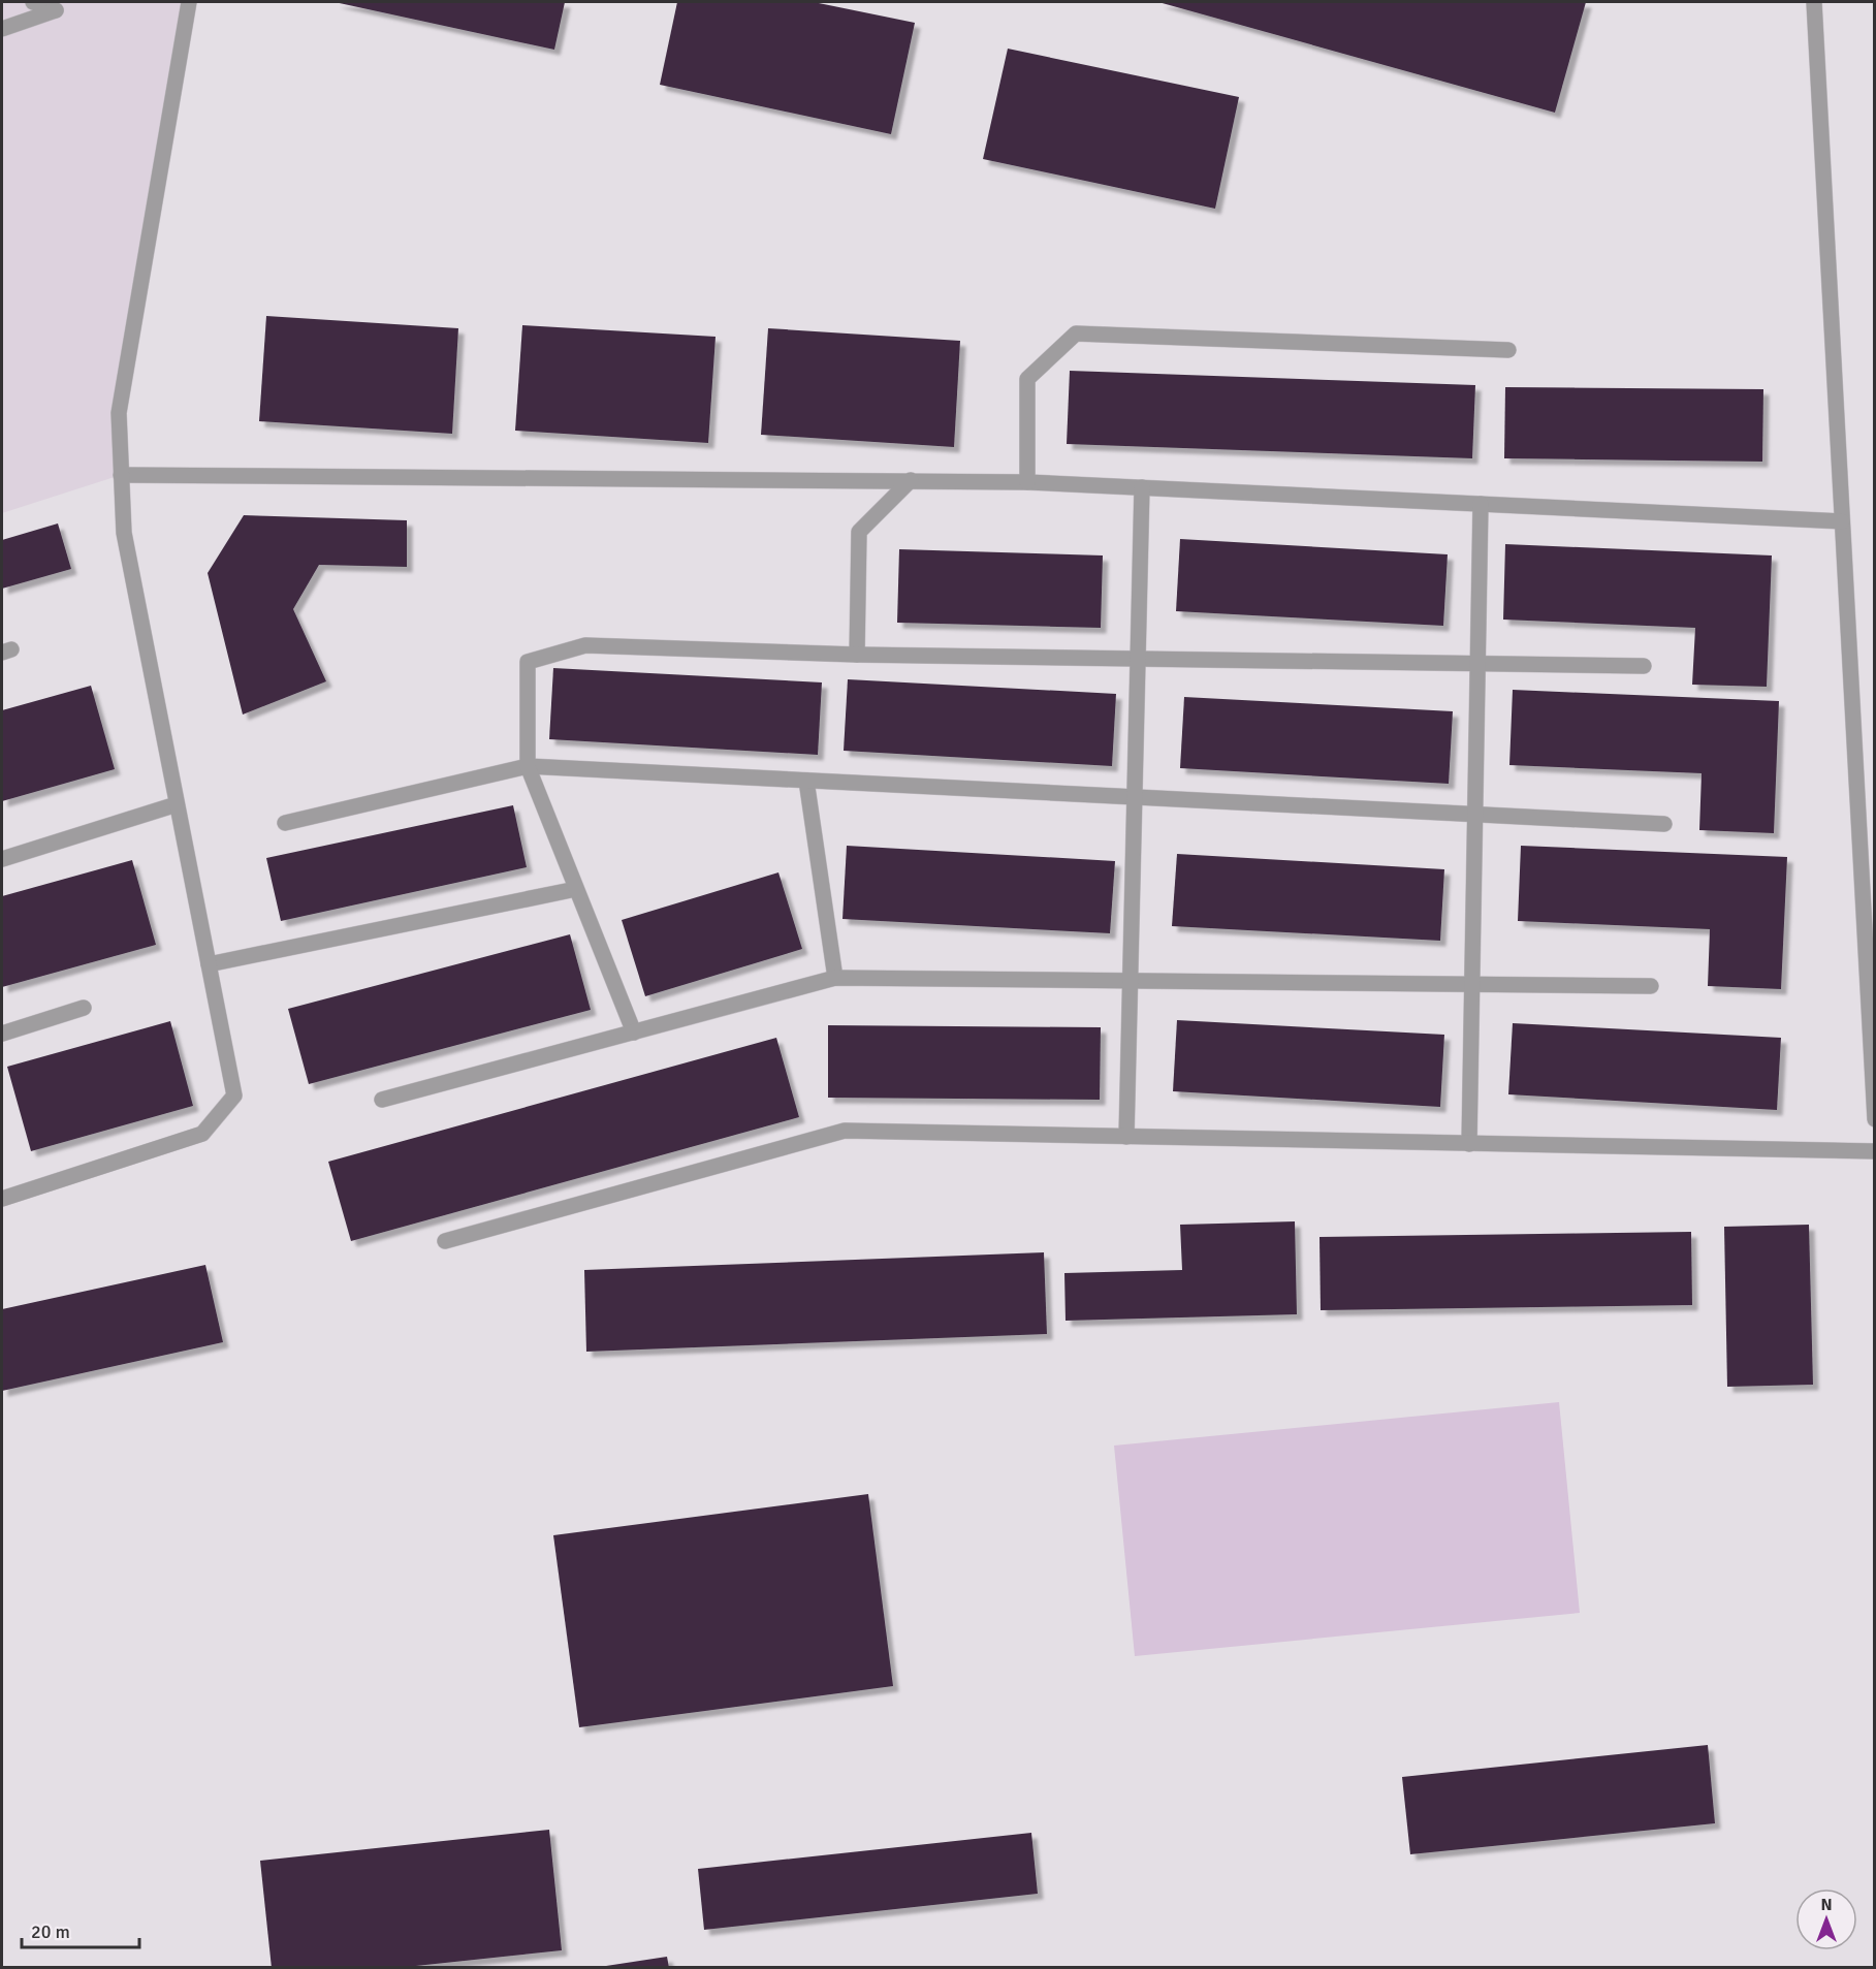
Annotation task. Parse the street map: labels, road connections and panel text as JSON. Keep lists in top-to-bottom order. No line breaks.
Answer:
{"scale_bar":"20 m","north":"top"}
